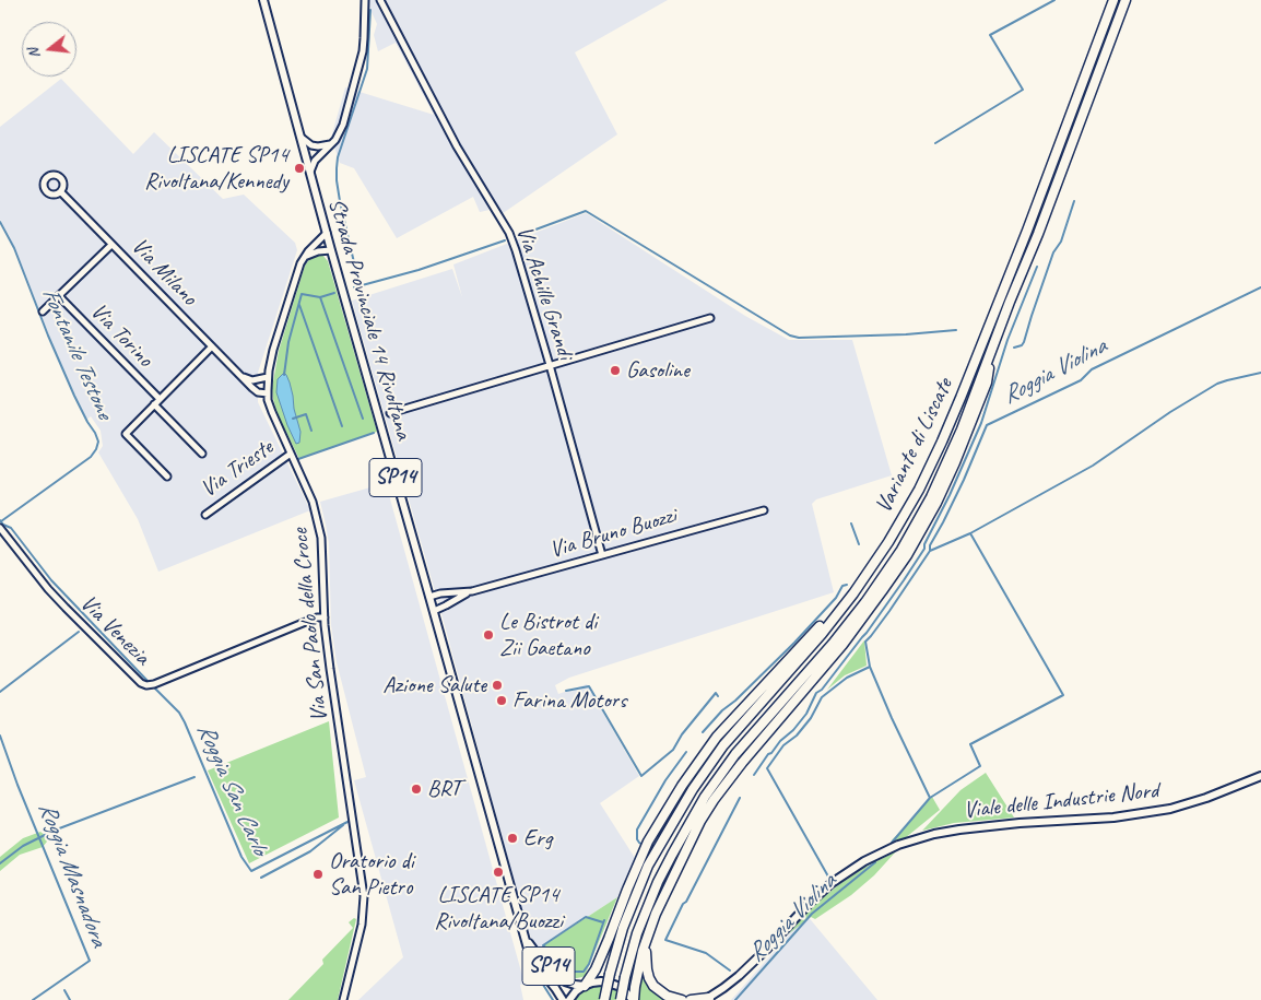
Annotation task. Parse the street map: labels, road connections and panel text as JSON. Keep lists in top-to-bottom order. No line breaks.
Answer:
{"streets":{"highway":["Variante di Liscate"],"main road":["Strada Provinciale 14 Rivoltana","SP14","Viale delle Industrie Nord"],"street":["Via Milano","Via Achille Grandi","Via Torino","Via Trieste","Via Bruno Buozzi","Via San Paolo della Croce","Via Venezia"]},"crossings":[["Via Milano","Via San Paolo della Croce"],["Via Achille Grandi","Via Bruno Buozzi"],["Strada Provinciale 14 Rivoltana","Via Bruno Buozzi"],["Strada Provinciale 14 Rivoltana","Via San Paolo della Croce"],["Via Trieste","Via San Paolo della Croce"],["Via San Paolo della Croce","Via Venezia"]],"water":["Fontanile Testone","Roggia Violina","Roggia San Carlo","Roggia Masnadora"],"places":["LISCATE SP14 Rivoltana/Kennedy","Gasoline","Le Bistrot di Zii Gaetano","Azione Salute","Farina Motors","BRT","Erg","LISCATE SP14 Rivoltana/Buozzi","Oratorio di San Pietro"],"north":"left"}
